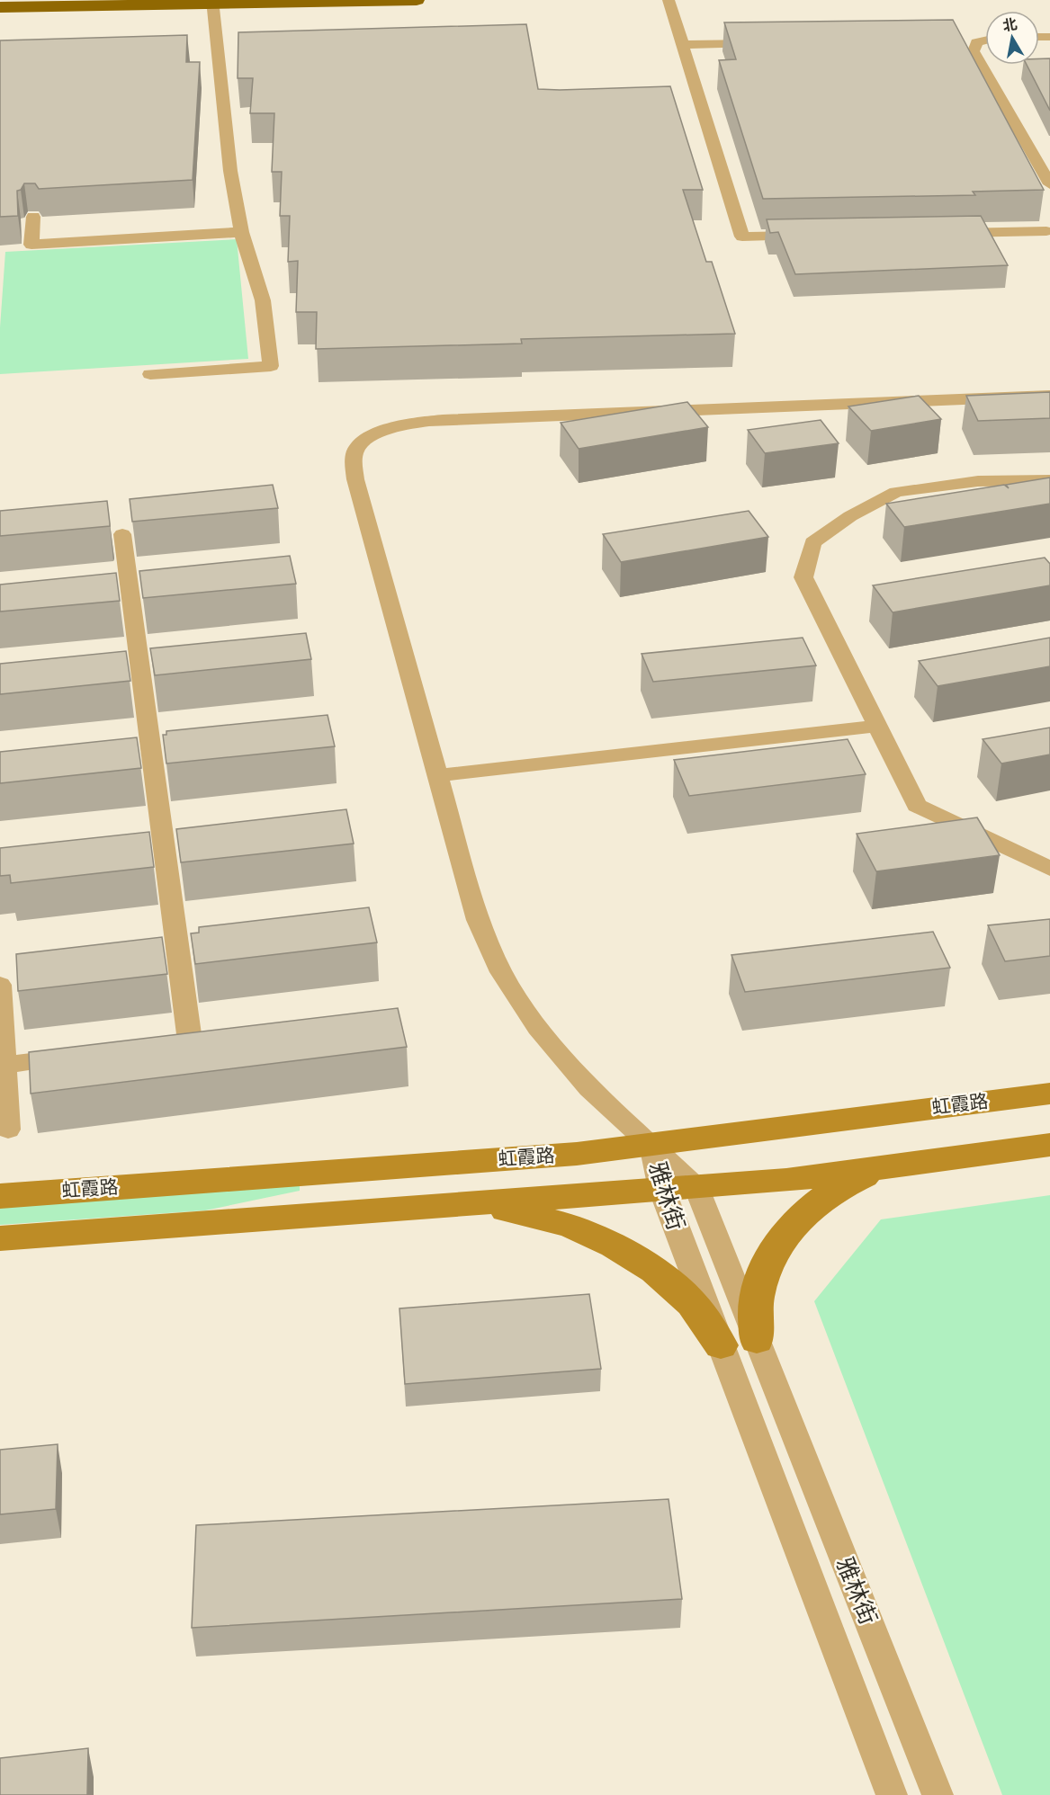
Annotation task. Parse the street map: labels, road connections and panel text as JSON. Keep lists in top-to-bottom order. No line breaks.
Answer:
{"streets":{"street":["虹霞路","雅林街"]},"crossings":[["虹霞路","雅林街"]],"north":"top"}
